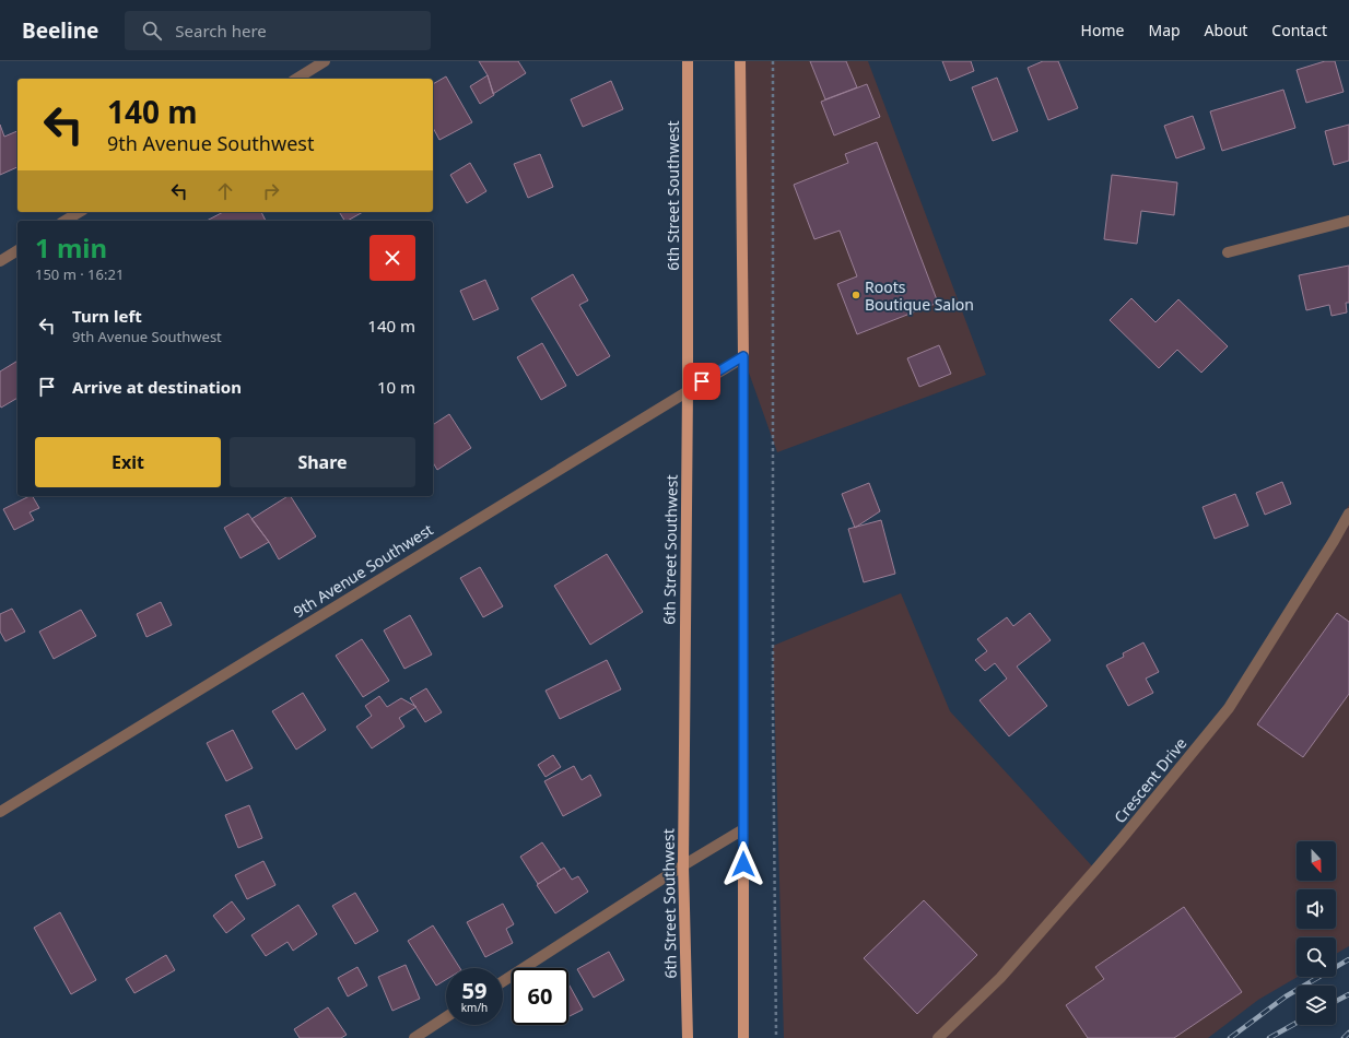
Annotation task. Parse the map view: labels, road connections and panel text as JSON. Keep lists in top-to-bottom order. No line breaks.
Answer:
{"streets":{"main road":["6th Street Southwest"],"street":["9th Avenue Southwest","Crescent Drive"]},"crossings":[["6th Street Southwest","9th Avenue Southwest"]],"places":["Roots Boutique Salon"],"north":"bottom","page":{"header":"Beeline","search":"Search here","nav":["Home","Map","About","Contact"],"turn":["140 m","9th Avenue Southwest"],"heading":["1 min","150 m · 16:21"],"list":[{"name":"Turn left","note":"9th Avenue Southwest","value":"140 m"},{"name":"Arrive at destination","value":"10 m"}],"buttons":["Exit","Share"],"speed":"59 km/h","limit":"60"}}
